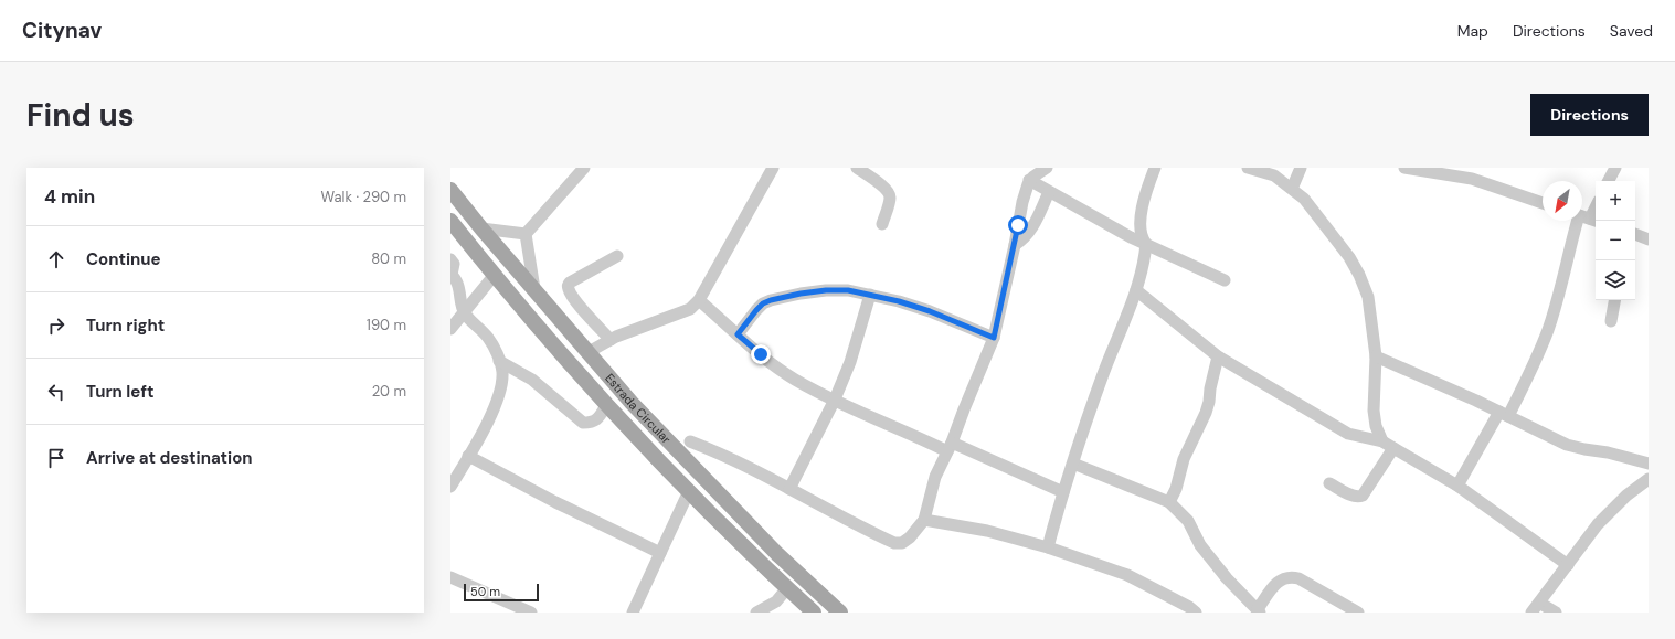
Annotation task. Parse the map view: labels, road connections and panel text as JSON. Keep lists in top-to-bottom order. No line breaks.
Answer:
{"streets":{"main road":["Estrada Circular"]},"scale_bar":"50 m","north":"bottom left","page":{"header":"Citynav","nav":["Map","Directions","Saved"],"buttons":"Directions","title":"Find us","heading":["4 min","Walk · 290 m"],"map_buttons":["+","−"],"list":[["Continue","80 m"],["Turn right","190 m"],["Turn left","20 m"],"Arrive at destination"],"scale":"50 m"}}
